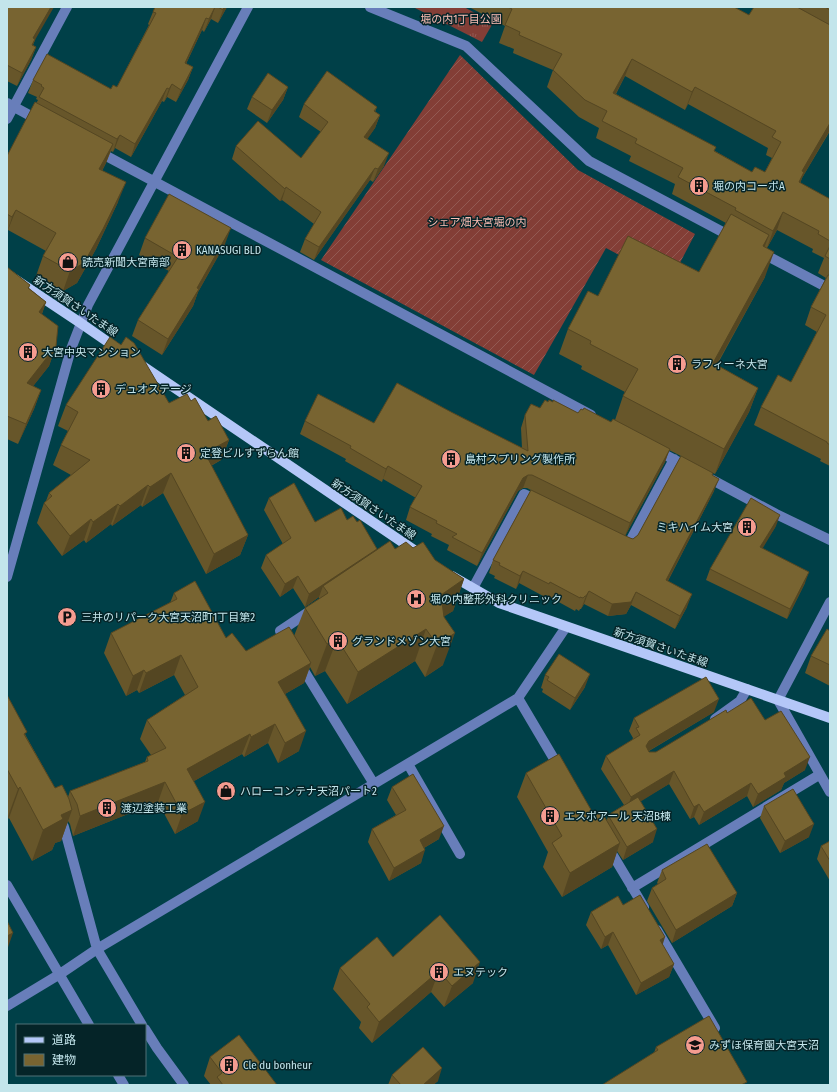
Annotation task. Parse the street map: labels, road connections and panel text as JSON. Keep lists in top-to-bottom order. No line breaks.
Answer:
{"streets":{"main road":["新方須賀さいたま線"]},"parks":["堀の内1丁目公園","シェア畑大宮堀の内"],"places":{"building":["堀の内コーポA","KANASUGI BLD","大宮中央マンション","ラフィーネ大宮","デュオステージ","定登ビルすずらん館","島村スプリング製作所","ミキハイム大宮","グランドメゾン大宮","渡辺塗装工業","エスポアール 天沼B棟","エヌテック","Cle du bonheur"],"shop":["読売新聞大宮南部","ハローコンテナ天沼パート2"],"hospital":["堀の内整形外科クリニック"],"parking":["三井のリパーク大宮天沼町1丁目第2"],"school or university":["みずほ保育園大宮天沼"]},"legend":["道路","建物"]}
